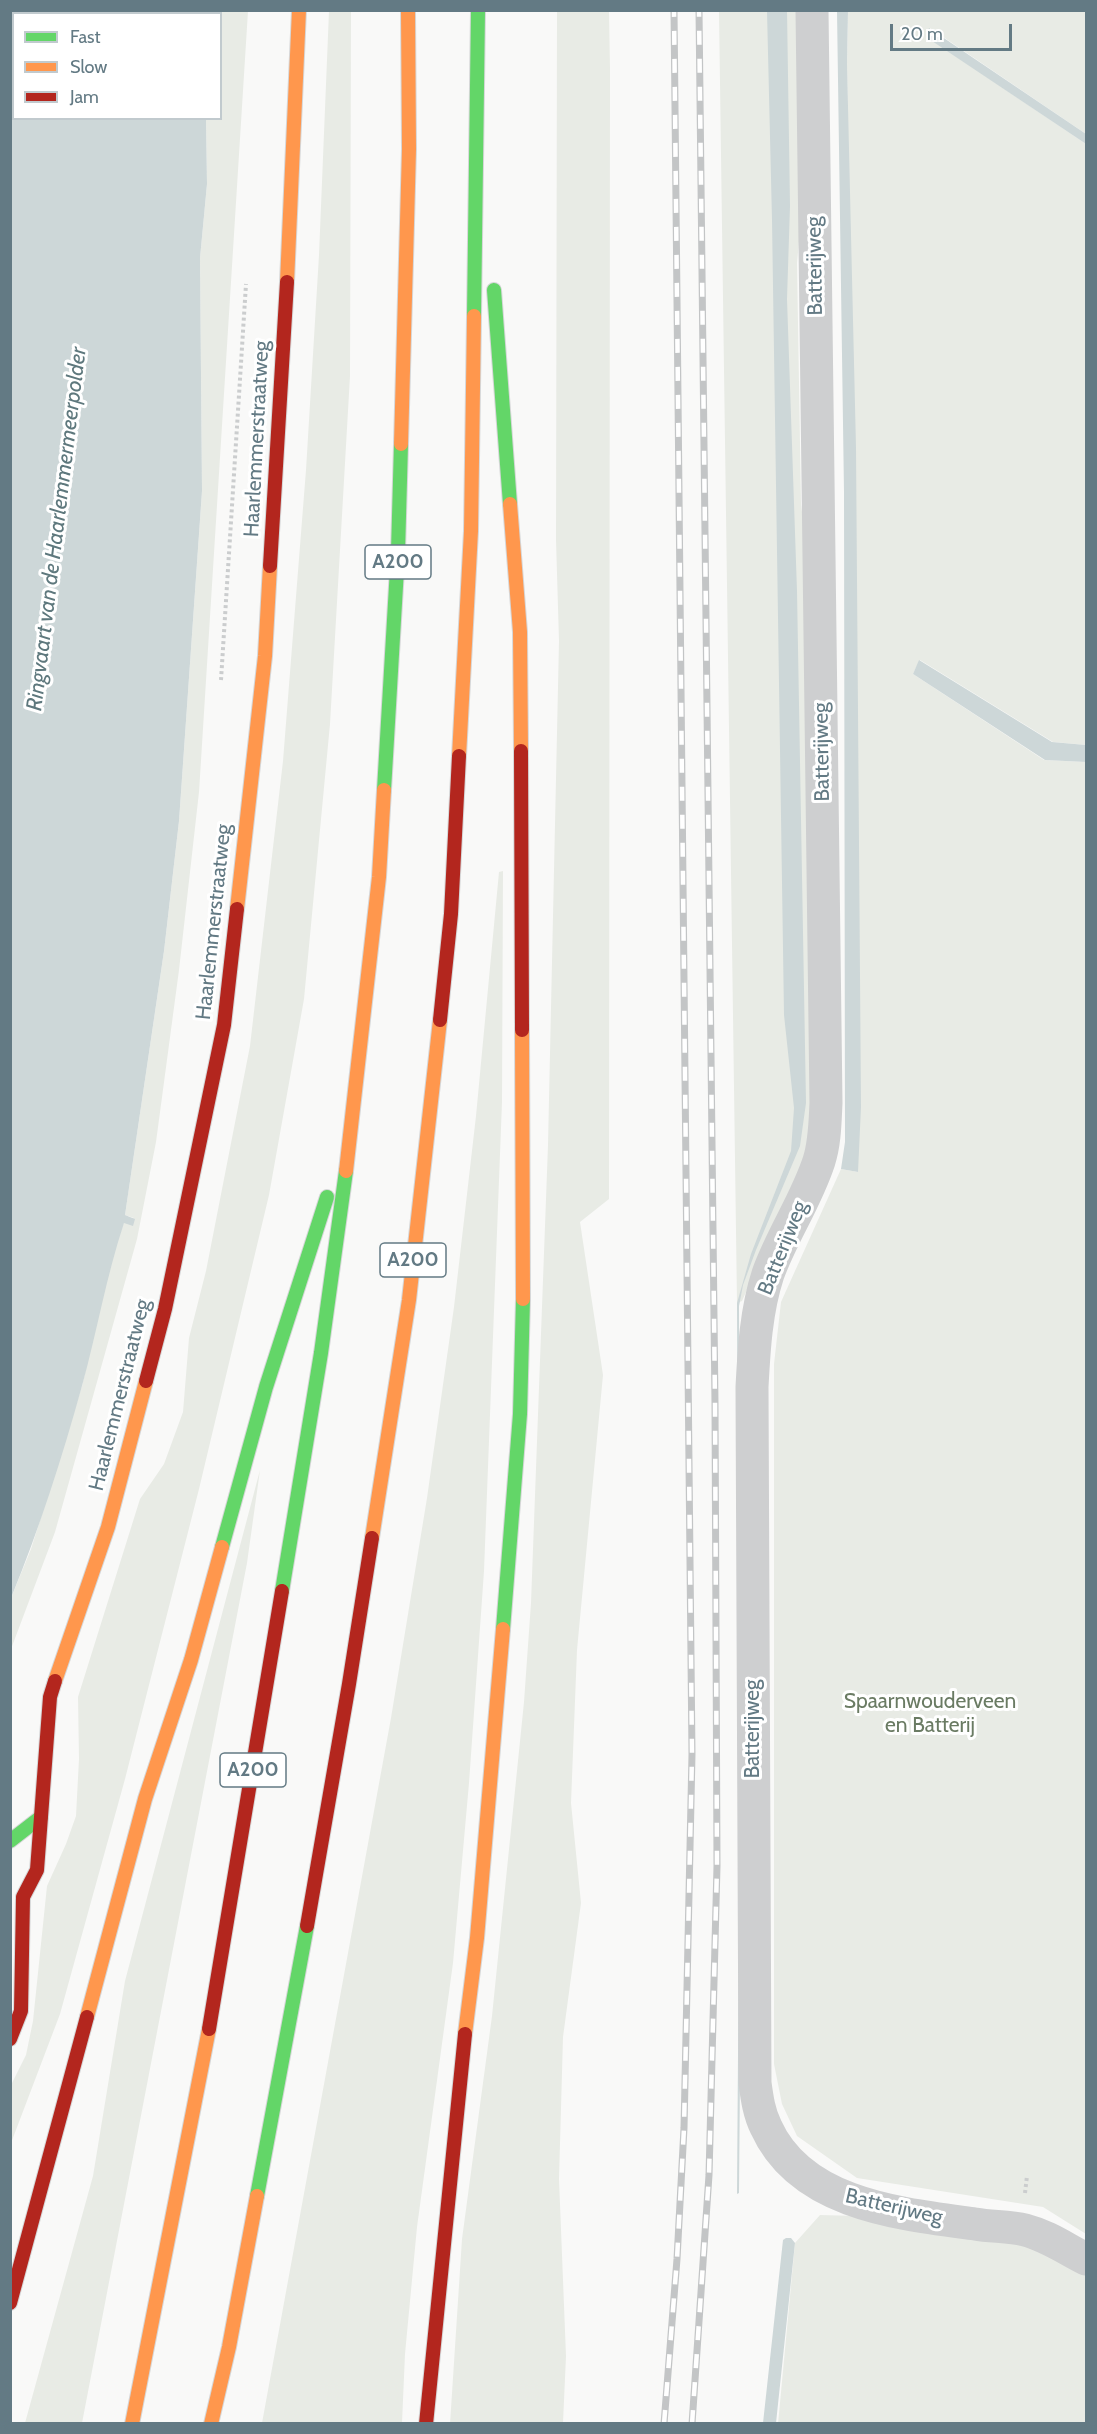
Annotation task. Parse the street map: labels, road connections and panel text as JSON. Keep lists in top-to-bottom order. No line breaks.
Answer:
{"streets":{"main road":["Haarlemmerstraatweg","A200"],"street":["Batterijweg"]},"water":["Ringvaart van de Haarlemmermeerpolder"],"parks":["Spaarnwouderveen en Batterij"],"legend":["Fast","Slow","Jam"],"scale_bar":"20 m"}
